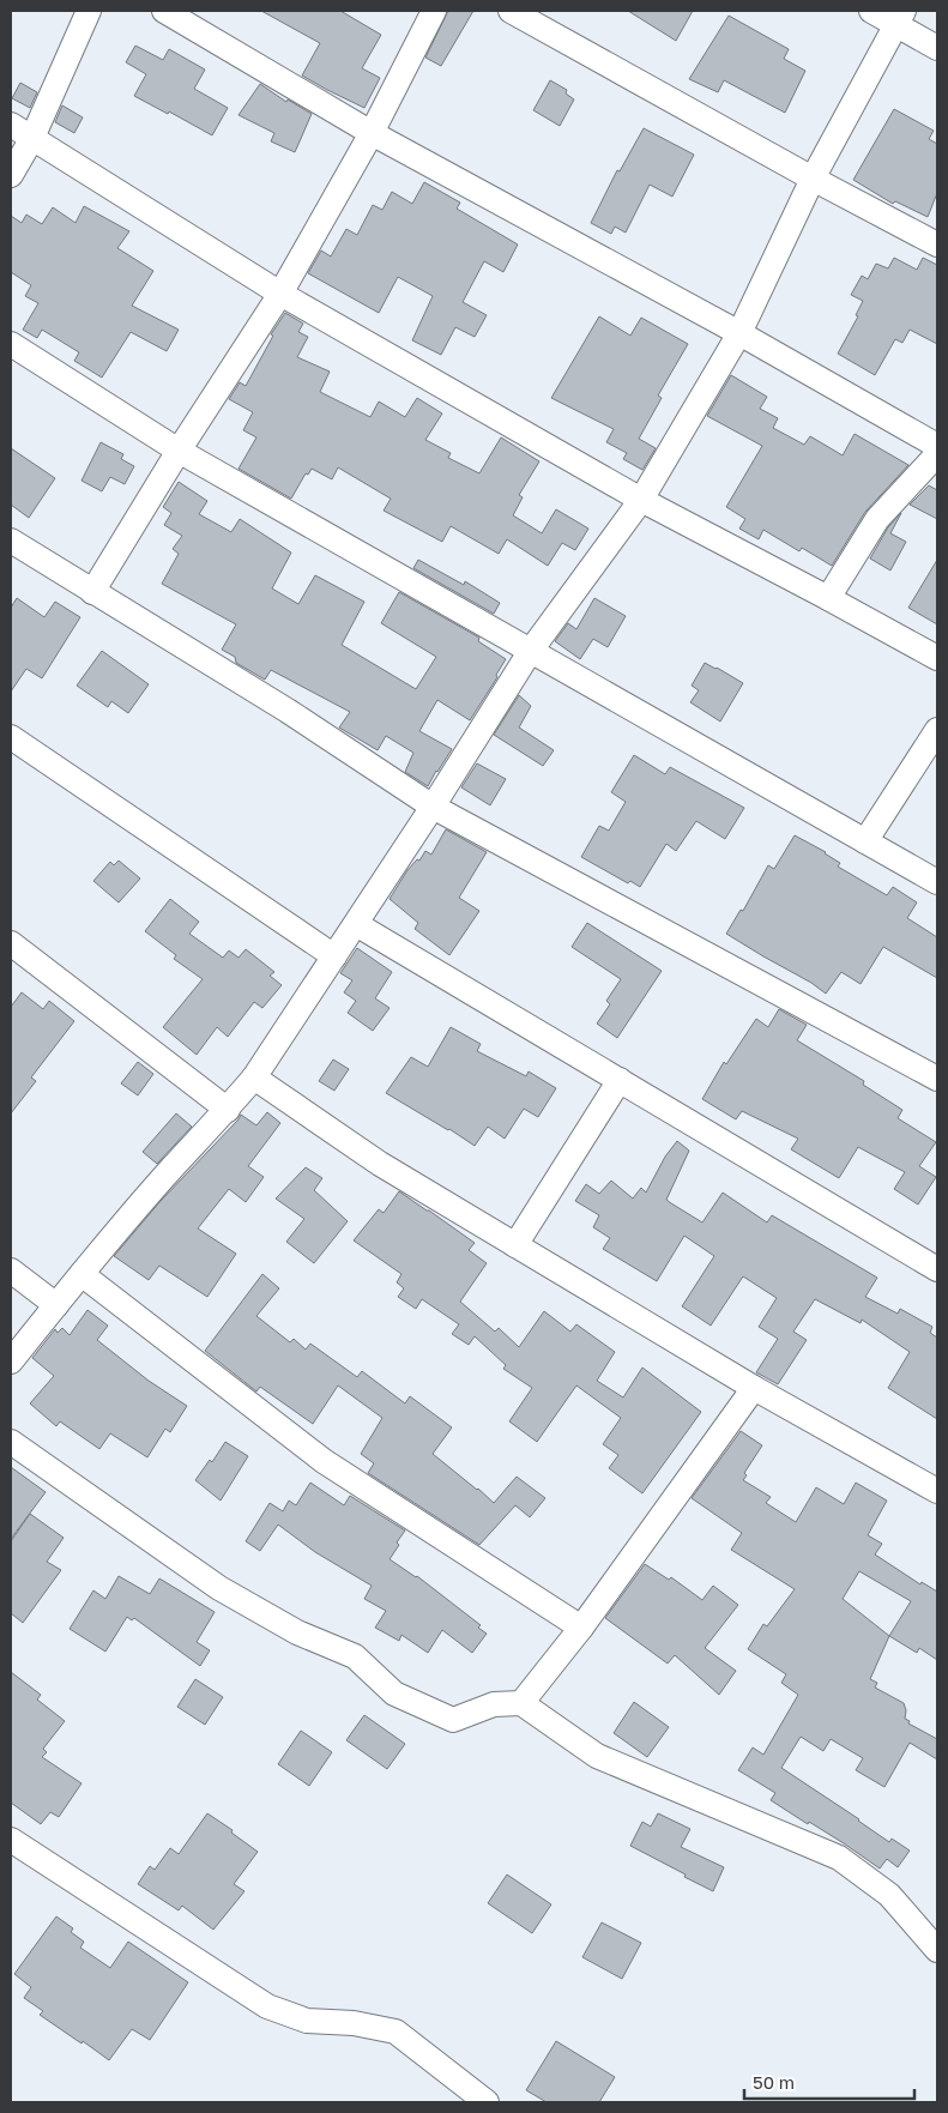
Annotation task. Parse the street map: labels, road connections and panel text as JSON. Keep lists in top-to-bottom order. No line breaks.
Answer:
{"scale_bar":"50 m"}
